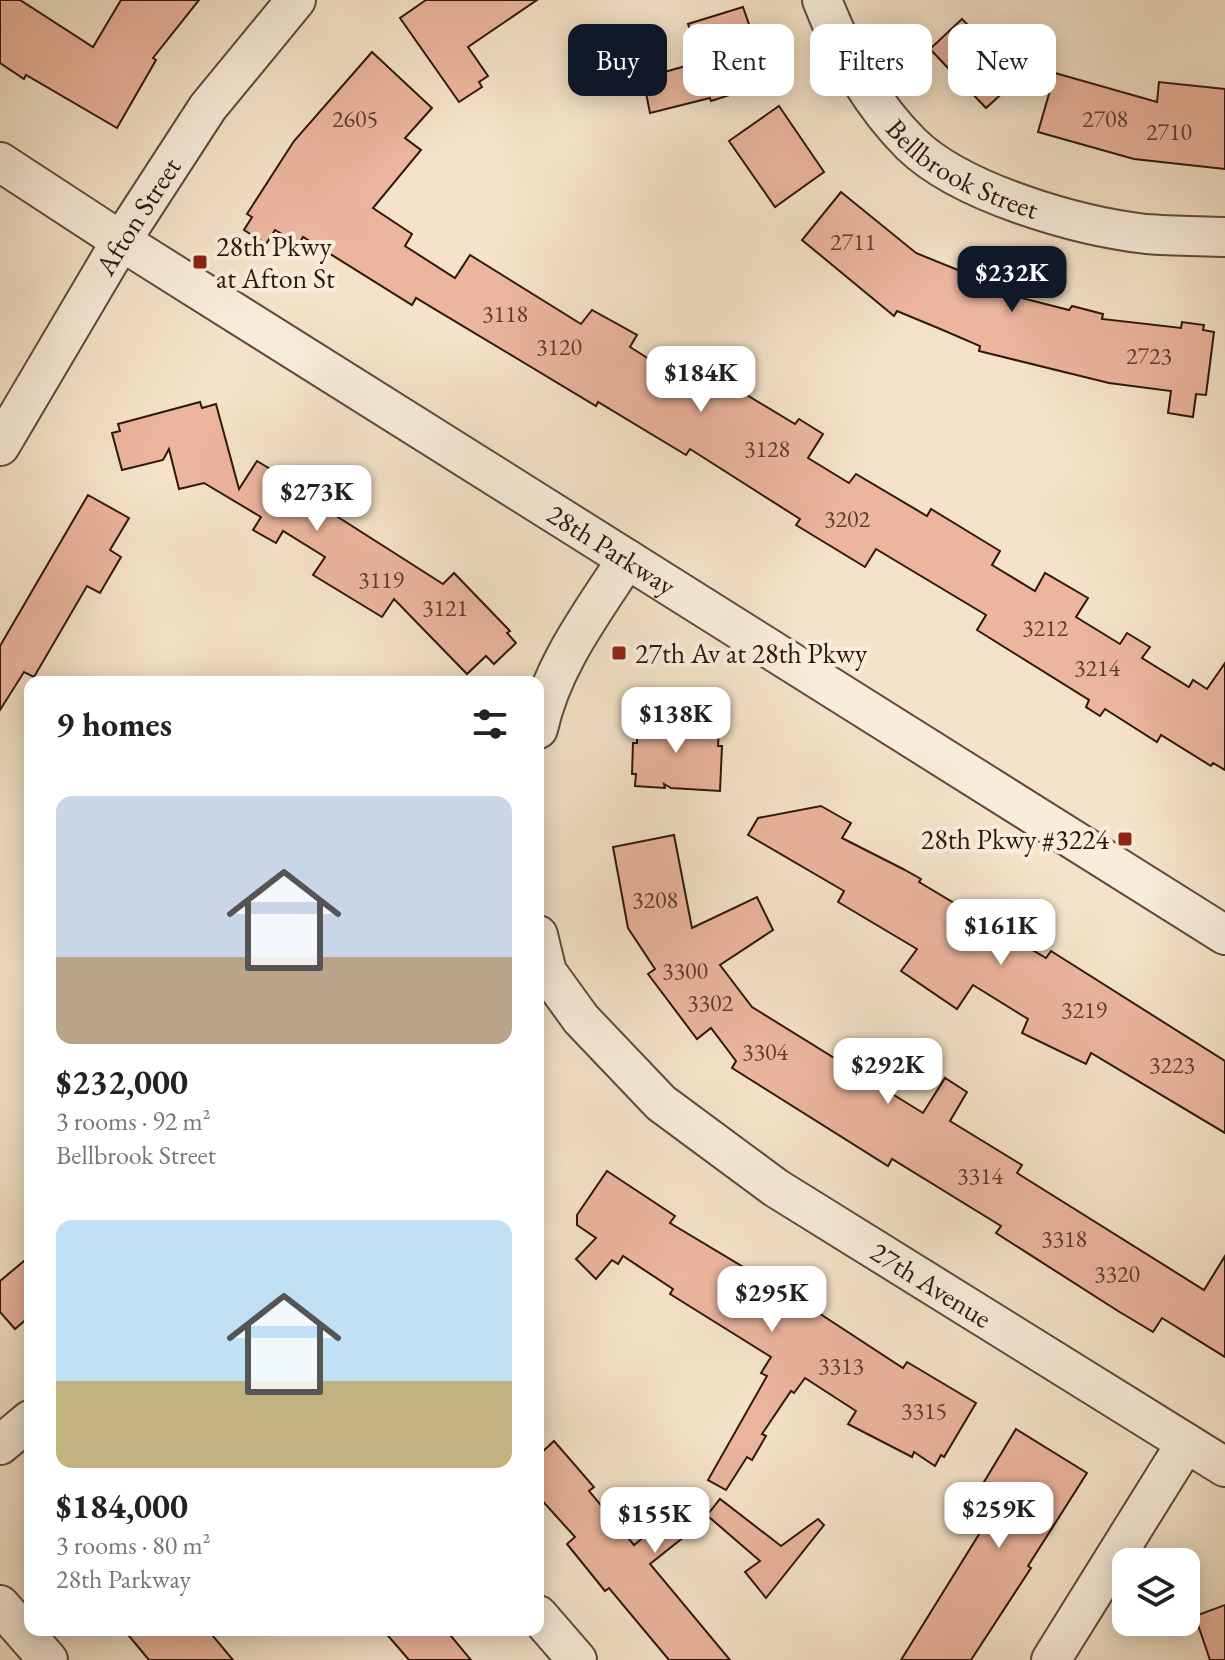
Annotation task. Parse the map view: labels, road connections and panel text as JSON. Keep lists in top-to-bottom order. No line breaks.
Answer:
{"streets":{"street":["Bellbrook Street","Afton Street","28th Parkway","27th Avenue"]},"crossings":[["Afton Street","28th Parkway"]],"places":{"transit":["28th Pkwy at Afton St","27th Av at 28th Pkwy","28th Pkwy #3224"]},"house_numbers":["2605","2708","2710","2711","3118","3120","2723","3128","3202","3119","3121","3212","3214","3208","3300","3302","3219","3304","3223","3314","3318","3320","3313","3315"],"page":{"chip":["Buy","Rent","Filters","New"],"price":["$232K","$184K","$273K","$138K","$161K","$292K","$295K","$259K","$155K"],"heading":"9 homes","list":[{"name":"$232,000","note":"3 rooms · 92 m² · Bellbrook Street"},{"name":"$184,000","note":"3 rooms · 80 m² · 28th Parkway"}]}}
